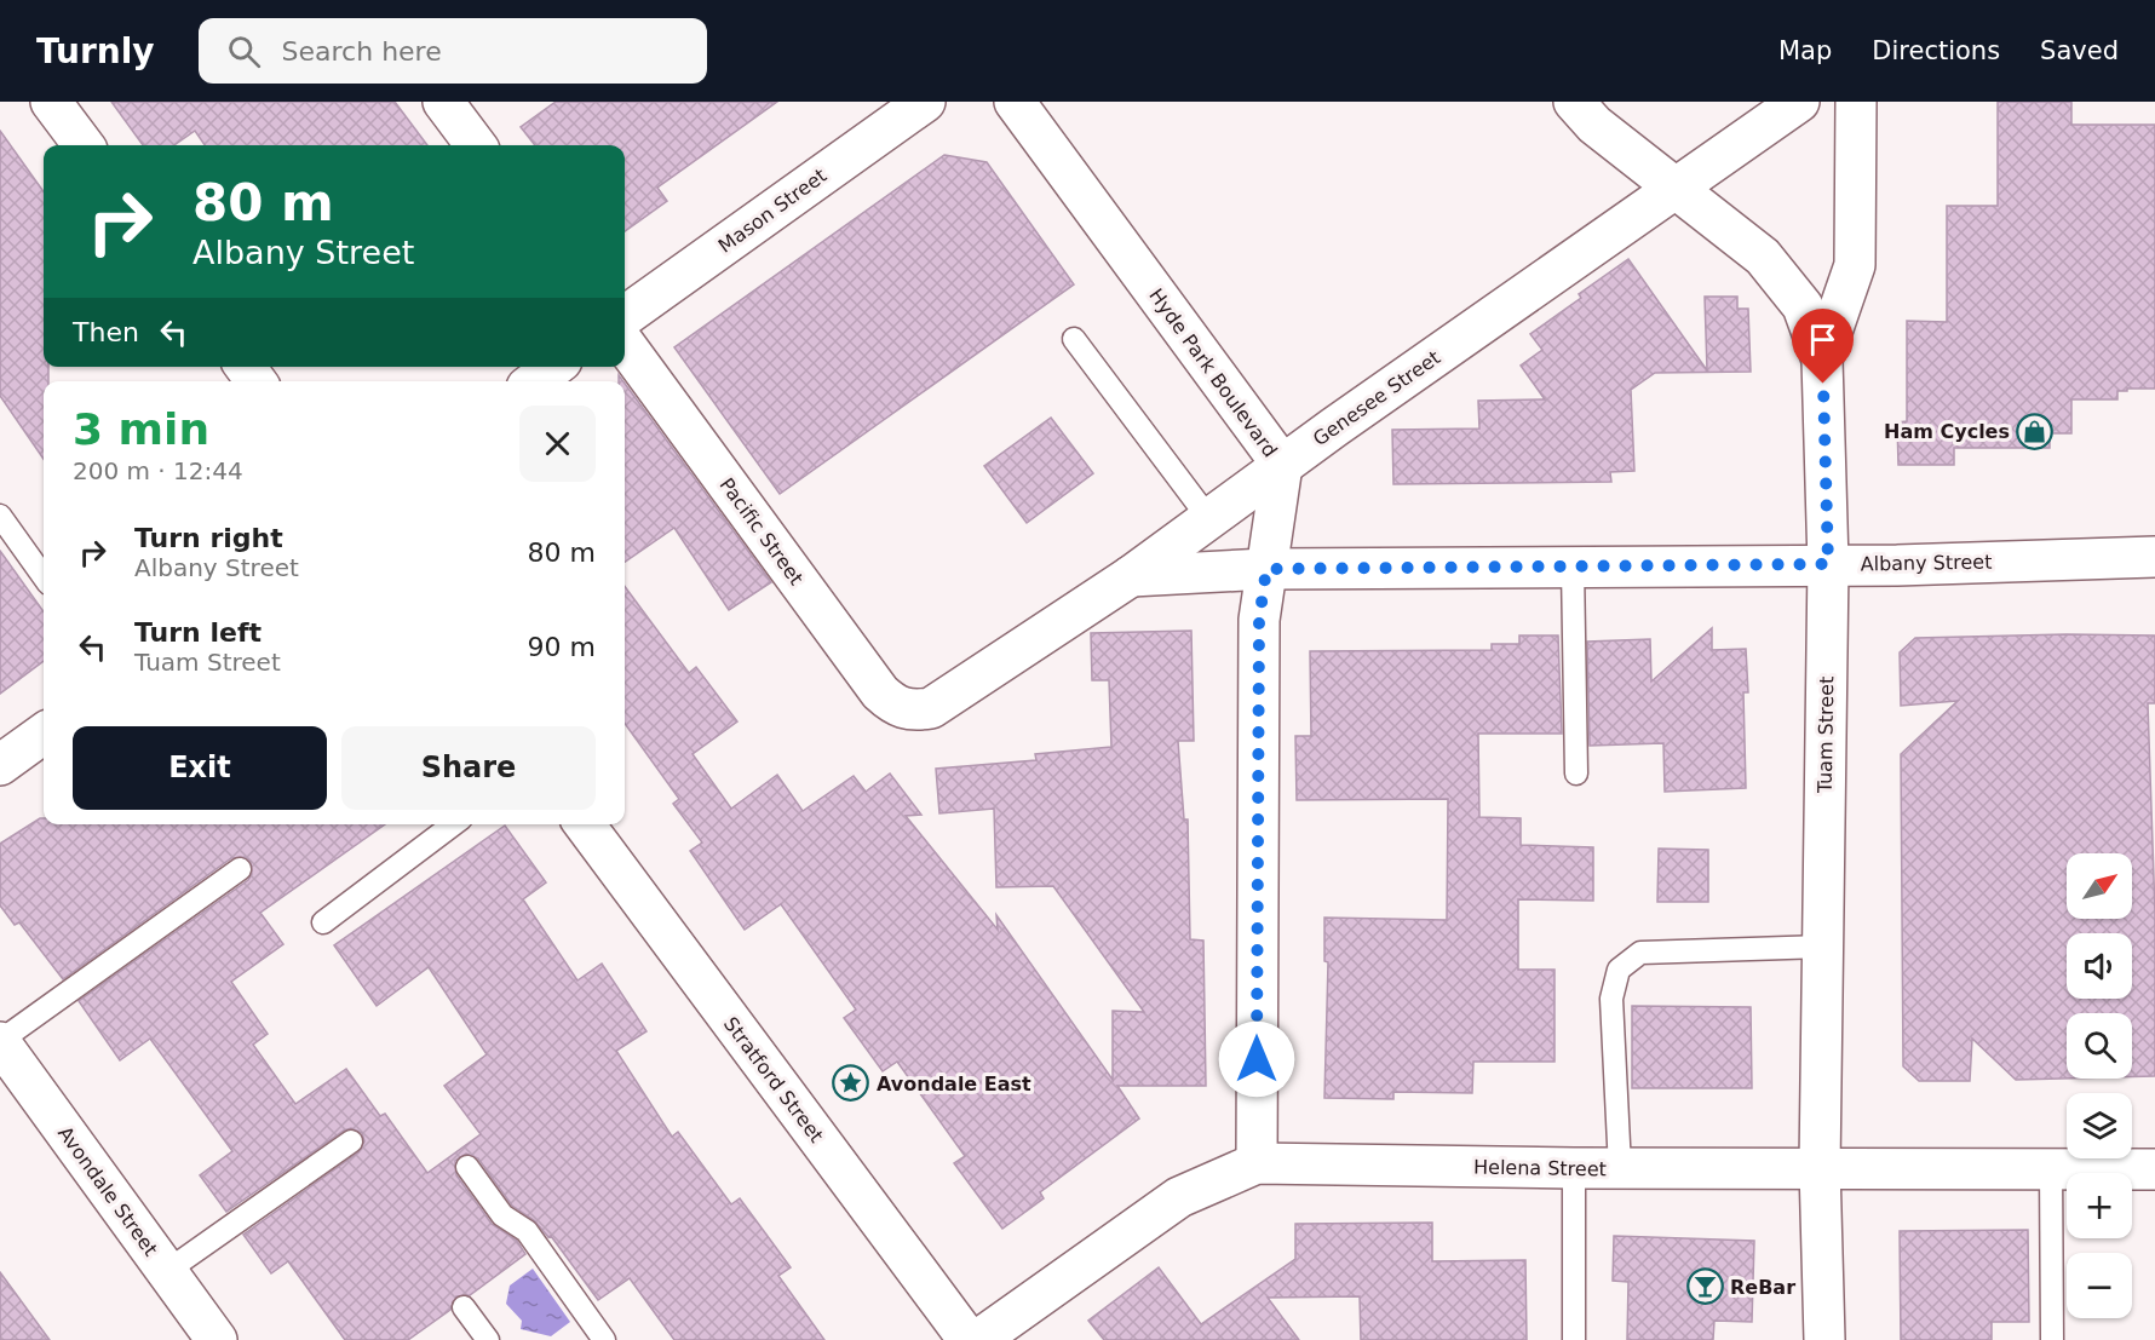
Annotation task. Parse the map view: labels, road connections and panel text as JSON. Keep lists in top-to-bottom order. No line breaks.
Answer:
{"streets":{"street":["Mason Street","Hyde Park Boulevard","Genesee Street","Pacific Street","Albany Street","Tuam Street","Stratford Street","Helena Street","Avondale Street"]},"crossings":[["Hyde Park Boulevard","Genesee Street"],["Hyde Park Boulevard","Albany Street"],["Hyde Park Boulevard","Helena Street"],["Genesee Street","Pacific Street"],["Genesee Street","Albany Street"],["Genesee Street","Tuam Street"],["Albany Street","Tuam Street"],["Tuam Street","Helena Street"]],"places":{"shop":["Ham Cycles"],"place":["Avondale East"],"bar":["ReBar"]},"north":"top right","page":{"header":"Turnly","search":"Search here","nav":["Map","Directions","Saved"],"turn":["80 m","Albany Street"],"then":"Then","heading":["3 min","200 m · 12:44"],"list":[{"name":"Turn right","note":"Albany Street","value":"80 m"},{"name":"Turn left","note":"Tuam Street","value":"90 m"}],"buttons":["Exit","Share"],"map_buttons":["+","−"]}}
